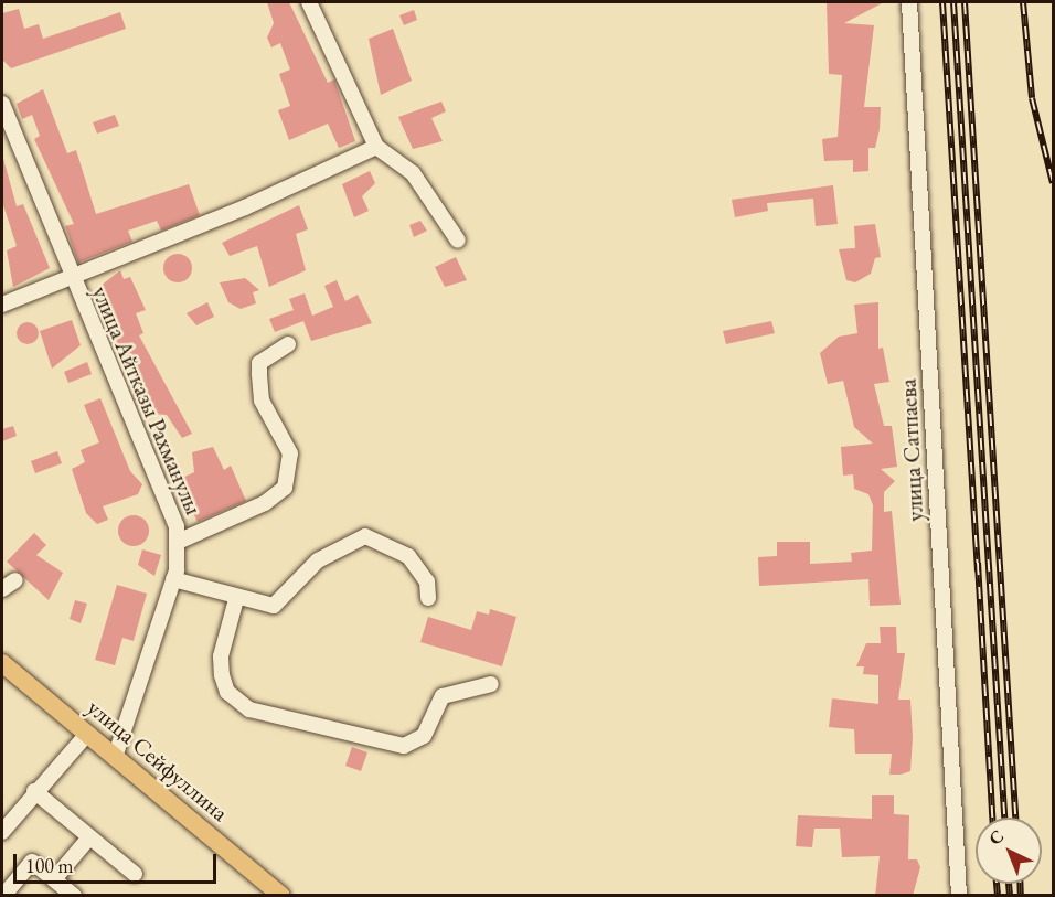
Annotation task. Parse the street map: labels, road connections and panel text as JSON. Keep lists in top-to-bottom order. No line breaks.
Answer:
{"streets":{"main road":["улица Сейфуллина"],"street":["улица Айтказы Рахманулы","улица Сатпаева"]},"crossings":[["улица Айтказы Рахманулы","улица Сейфуллина"]],"scale_bar":"100 m","north":"top left"}
